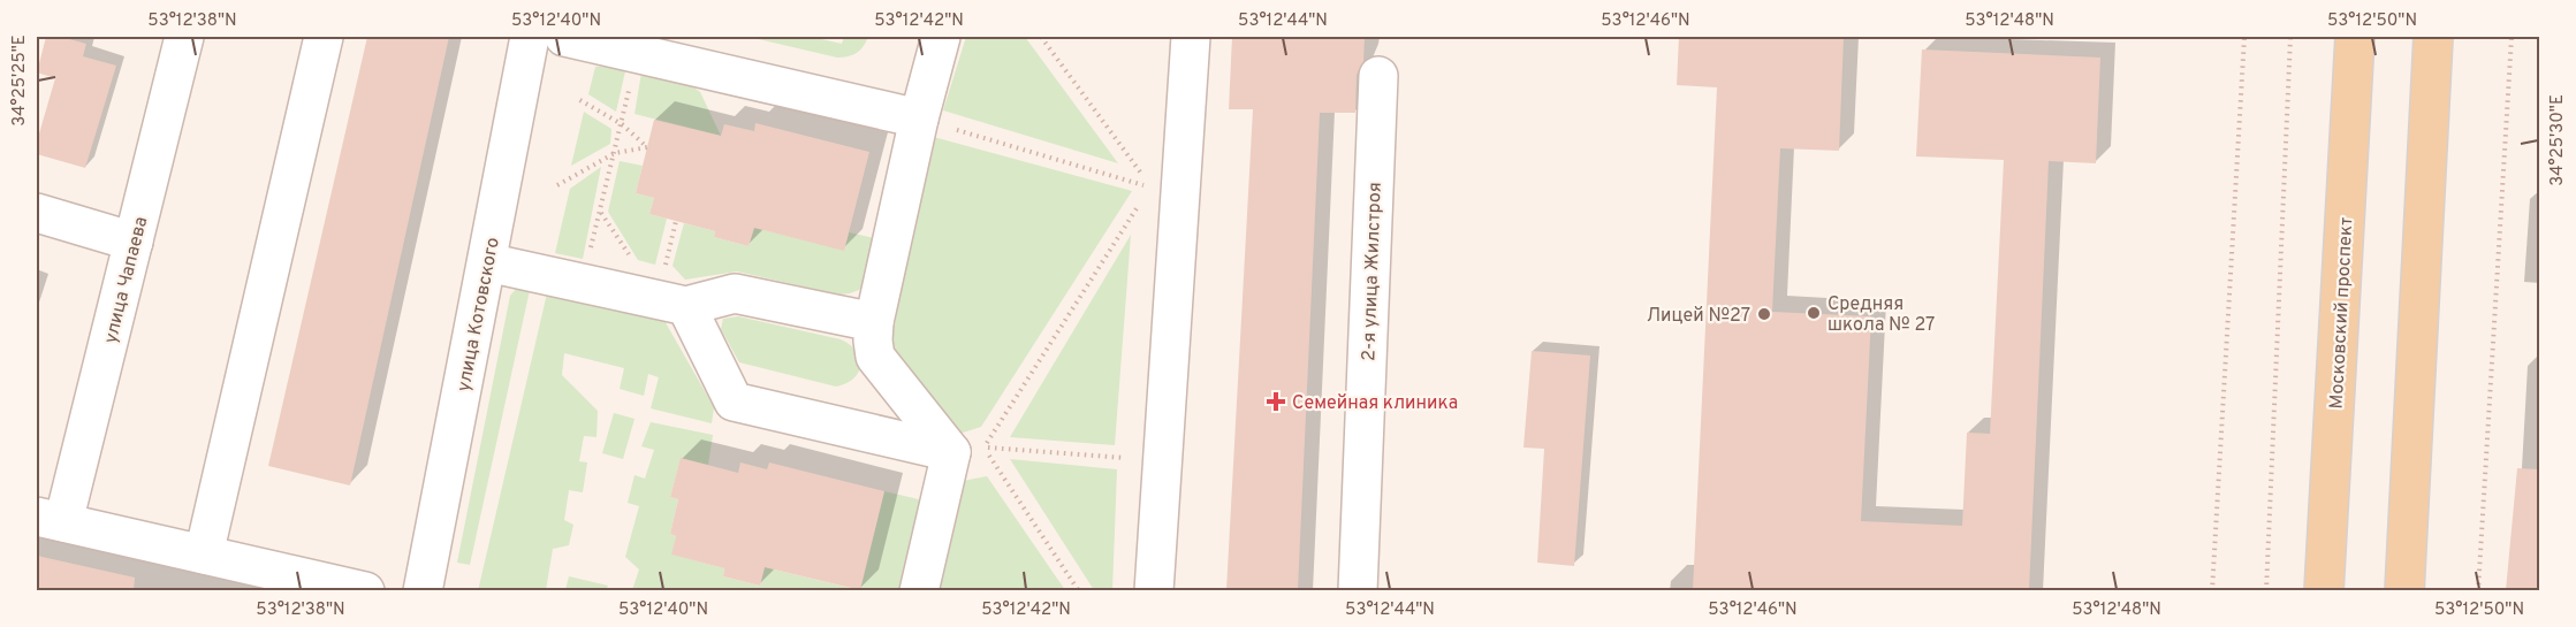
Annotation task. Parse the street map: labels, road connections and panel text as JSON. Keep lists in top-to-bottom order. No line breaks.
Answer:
{"streets":{"main road":["Московский проспект"],"street":["2-я улица Жилстроя","улица Чапаева","улица Котовского"]},"places":{"other":["Средняя школа № 27","Лицей №27"],"health":["Семейная клиника"]},"coordinates":["53°12'38\"N","53°12'40\"N","53°12'42\"N","53°12'44\"N","53°12'46\"N","53°12'48\"N","53°12'50\"N","34°25'25\"E","34°25'30\"E"]}
